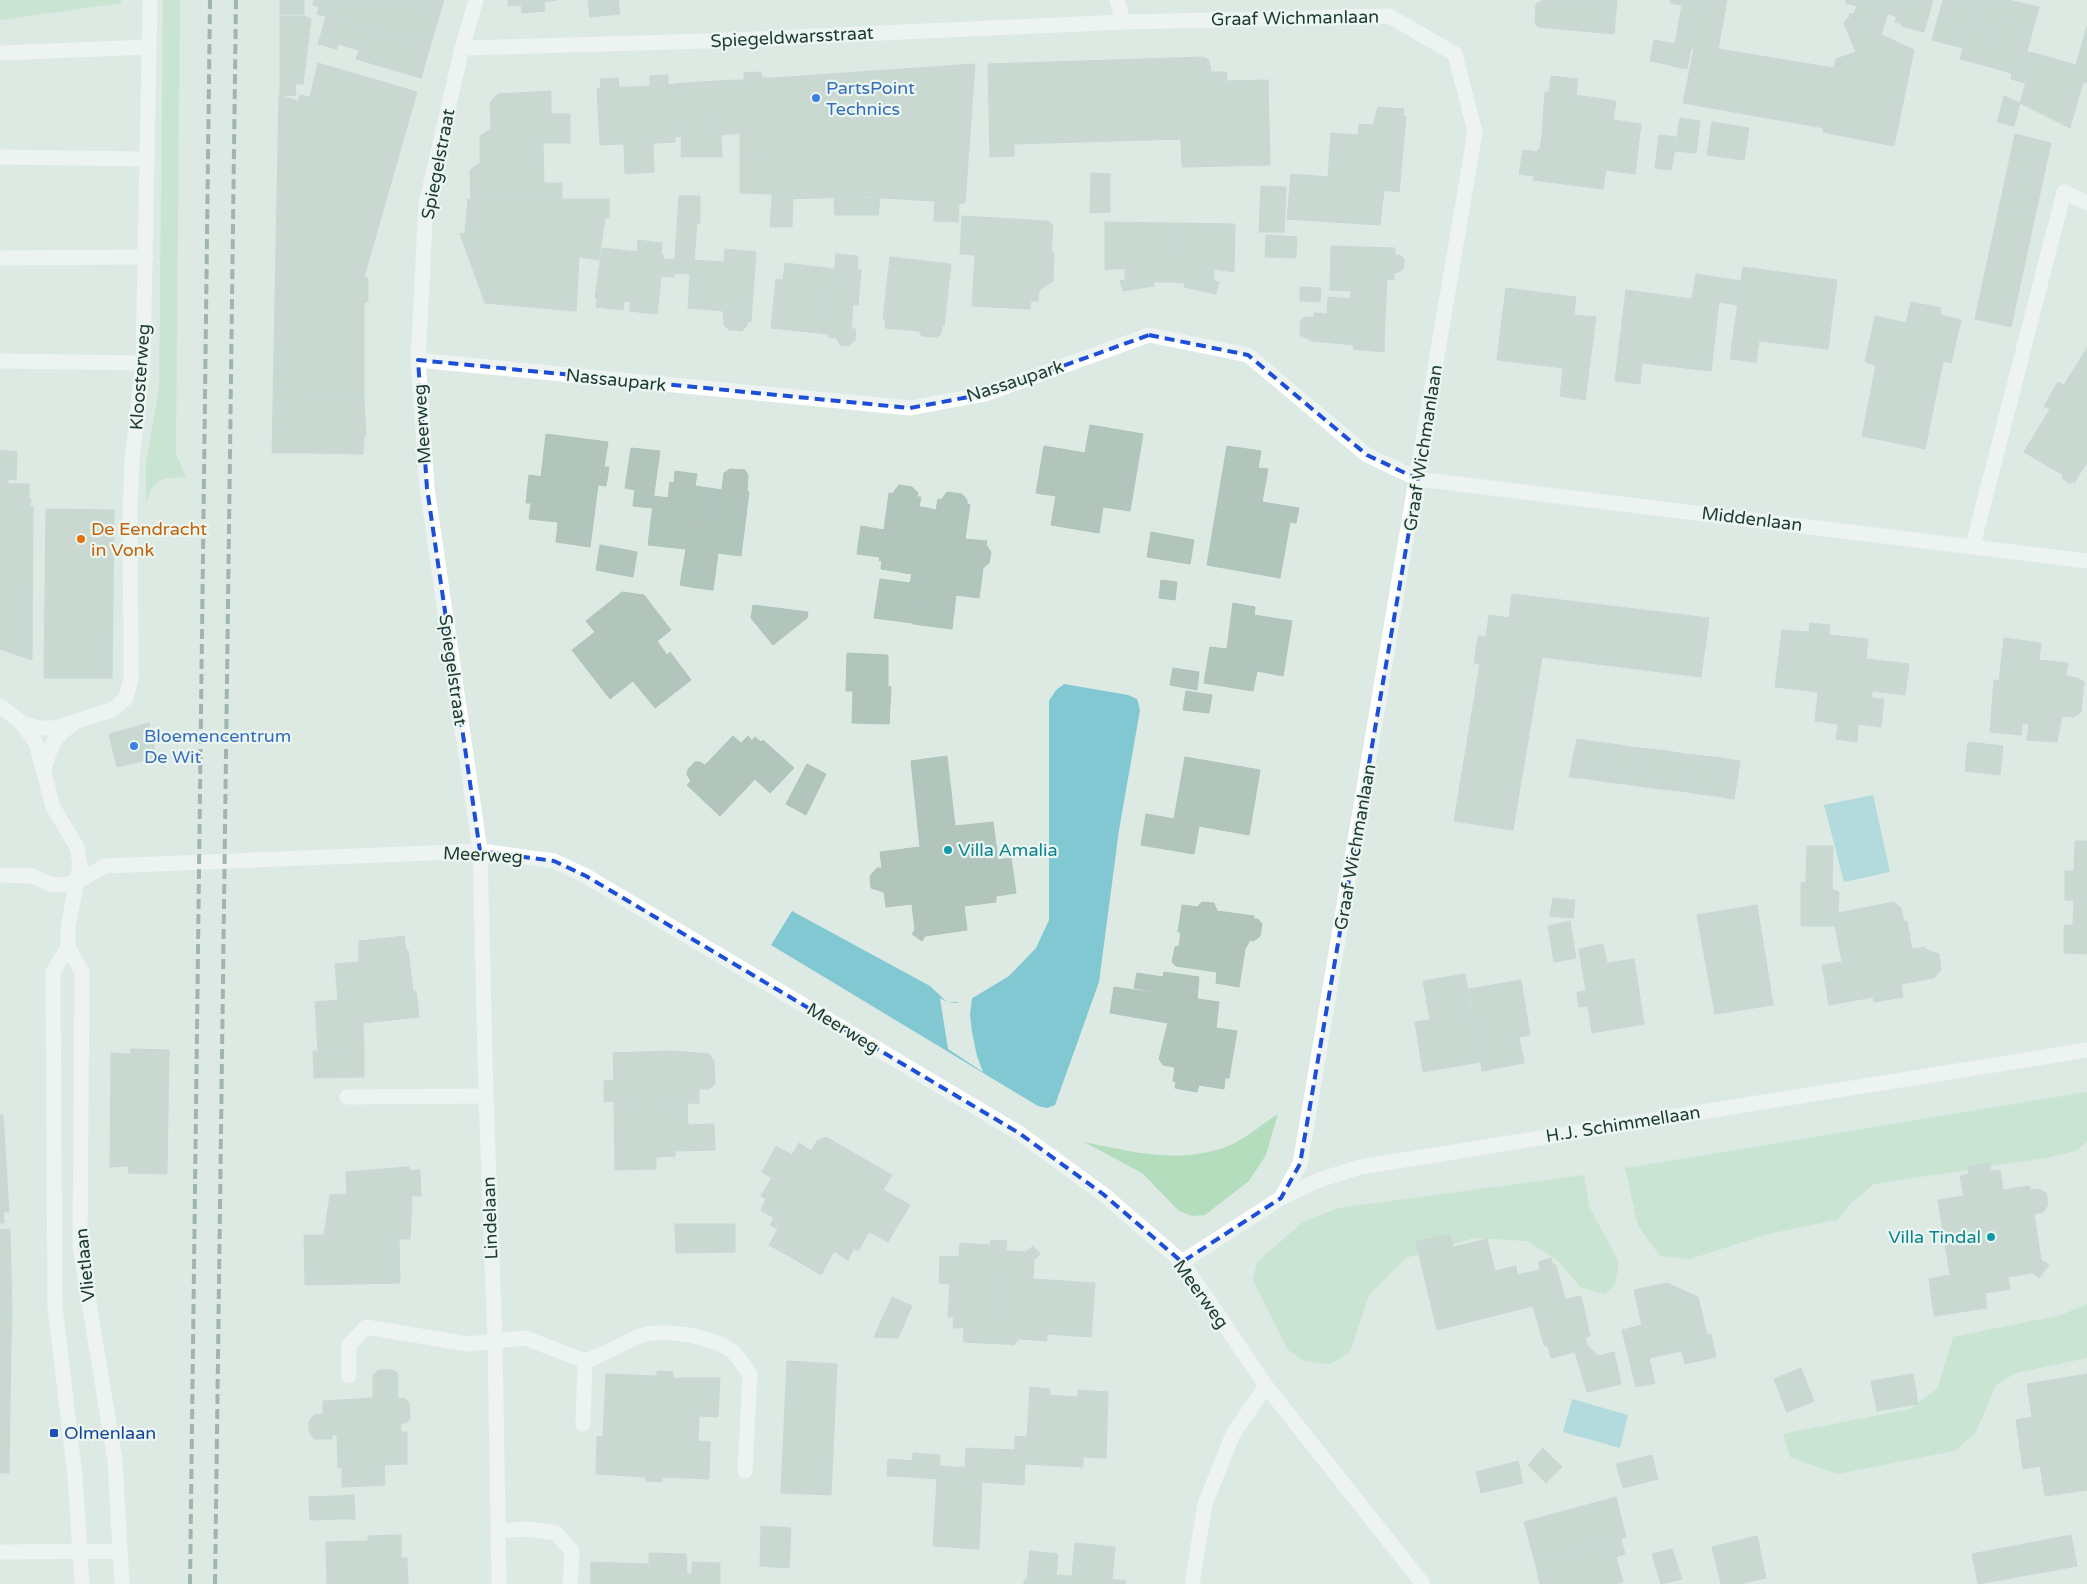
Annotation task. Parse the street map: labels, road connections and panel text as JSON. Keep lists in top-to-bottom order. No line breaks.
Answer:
{"streets":{"street":["Graaf Wichmanlaan","Spiegeldwarsstraat","Spiegelstraat","Kloosterweg","Nassaupark","Meerweg","Middenlaan","H.J. Schimmellaan","Lindelaan","Vlietlaan"]},"crossings":[["Graaf Wichmanlaan","Spiegeldwarsstraat"],["Graaf Wichmanlaan","Nassaupark"],["Graaf Wichmanlaan","Middenlaan"],["Graaf Wichmanlaan","H.J. Schimmellaan"],["Spiegeldwarsstraat","Spiegelstraat"],["Spiegelstraat","Nassaupark"],["Spiegelstraat","Meerweg"],["Spiegelstraat","Lindelaan"],["Kloosterweg","Vlietlaan"],["Nassaupark","Meerweg"],["Nassaupark","Middenlaan"],["Meerweg","H.J. Schimmellaan"],["Meerweg","Lindelaan"],["Meerweg","Vlietlaan"]],"places":{"other":["PartsPoint Technics","De Eendracht in Vonk","Bloemencentrum De Wit","Villa Amalia","Villa Tindal"],"transit":["Olmenlaan"]}}
